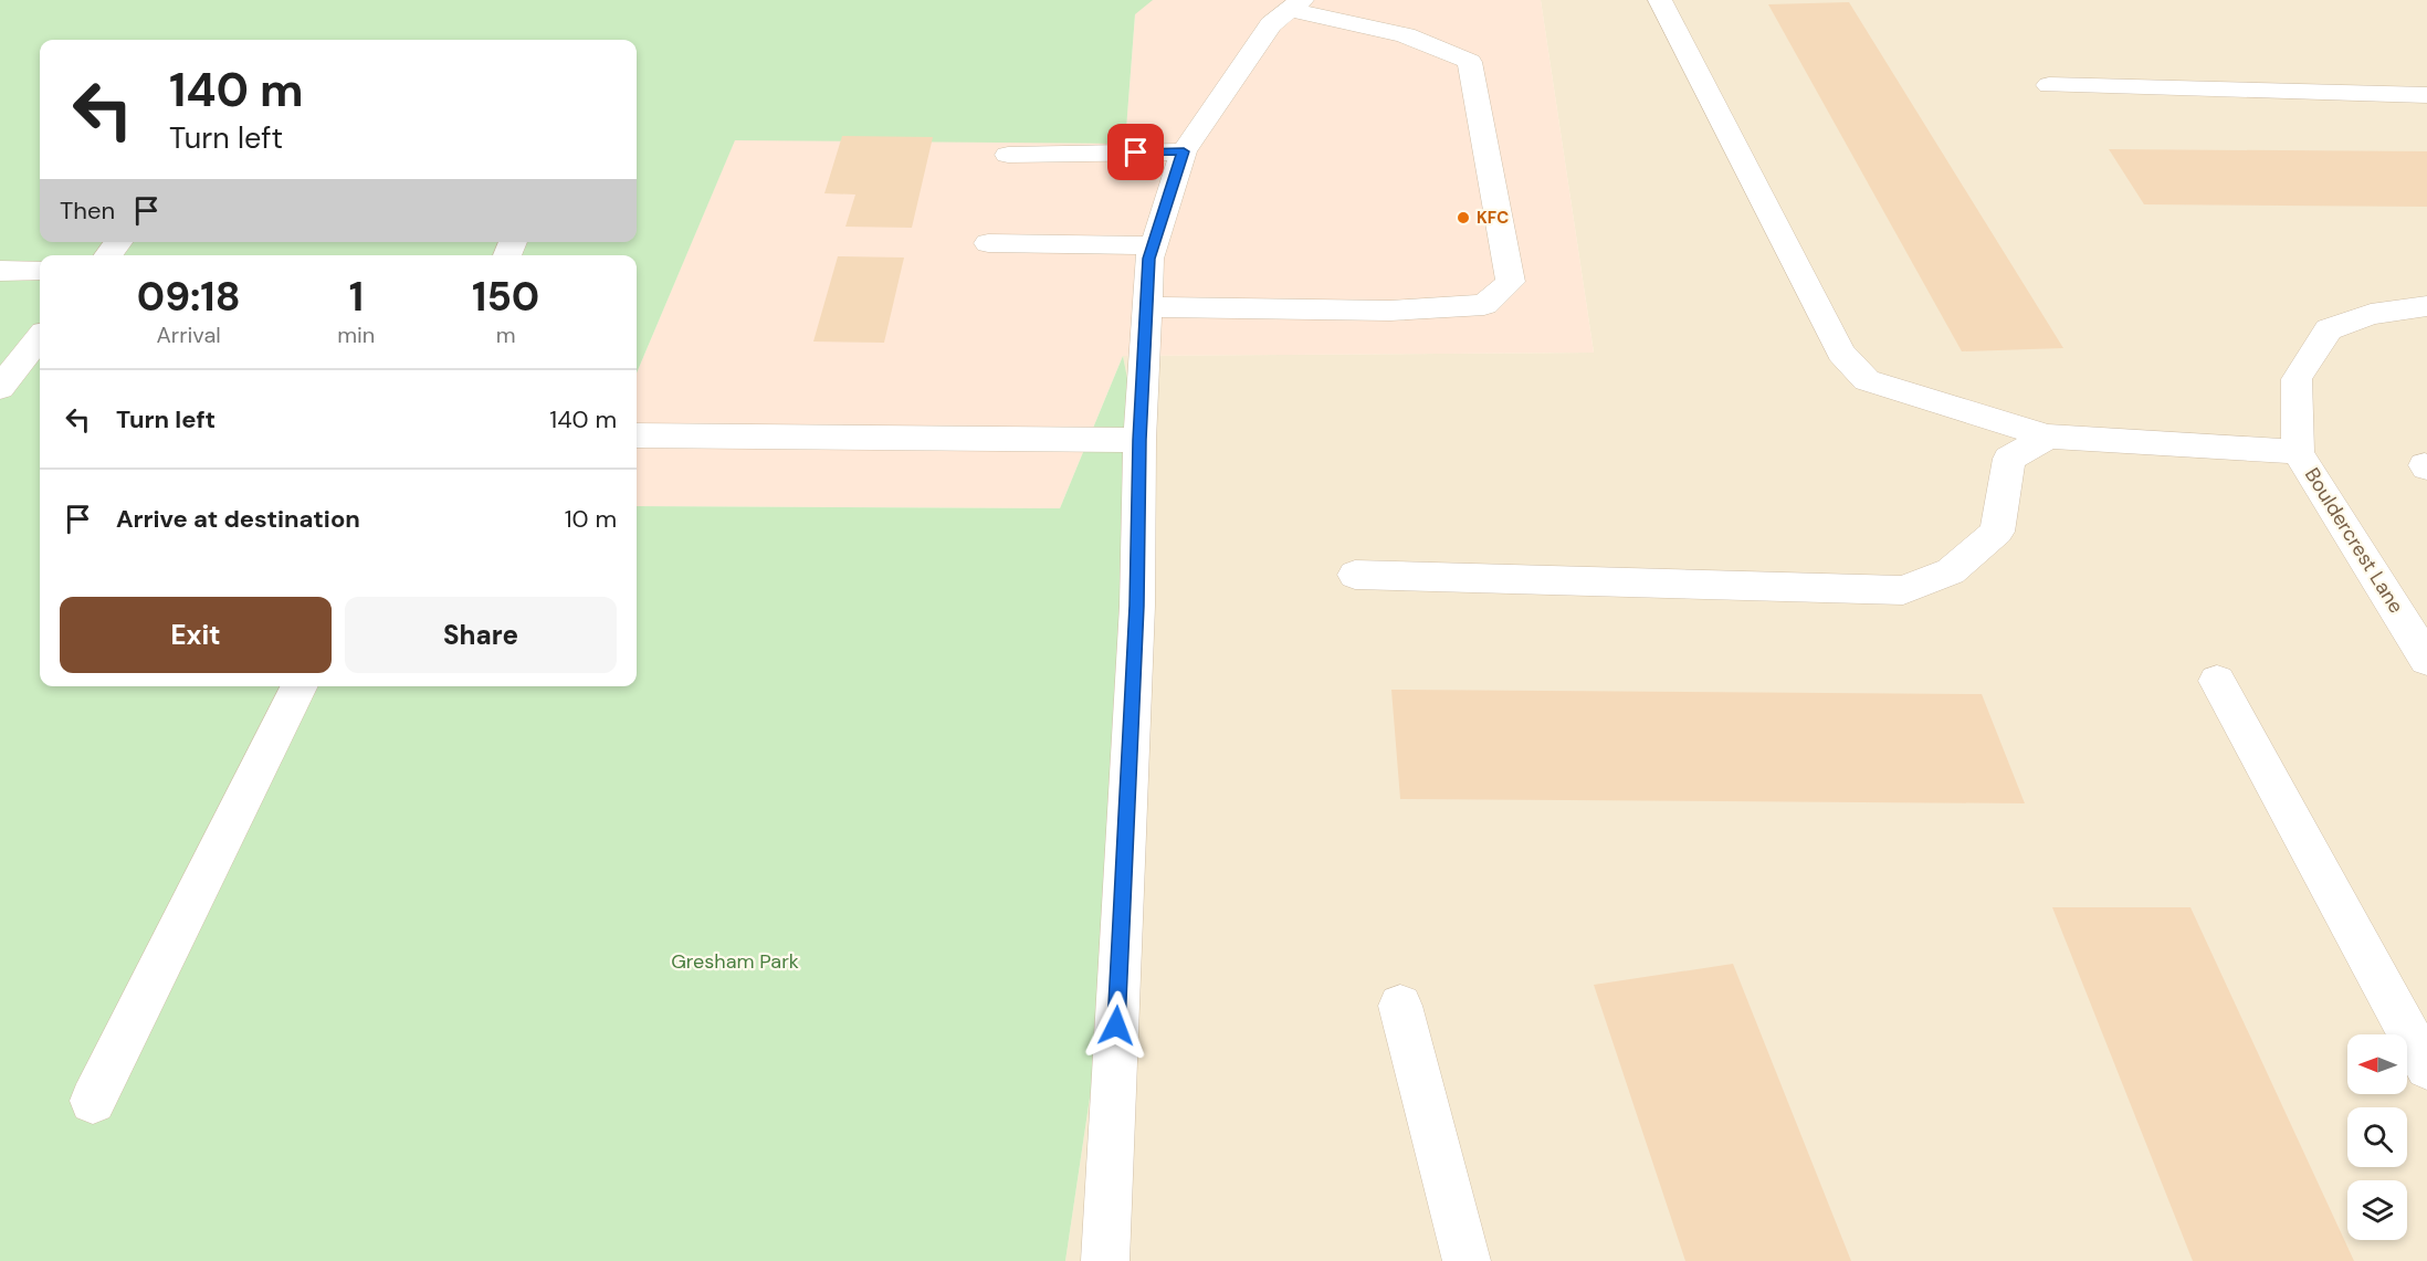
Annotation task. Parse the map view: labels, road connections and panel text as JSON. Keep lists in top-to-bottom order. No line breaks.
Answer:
{"streets":{"street":["Bouldercrest Lane"]},"parks":["Gresham Park"],"places":["KFC"],"north":"left","page":{"turn":["140 m","Turn left"],"then":"Then","eta":["09:18","Arrival","1","min","150","m"],"list":[{"name":"Turn left","value":"140 m"},{"name":"Arrive at destination","value":"10 m"}],"buttons":["Exit","Share"]}}
